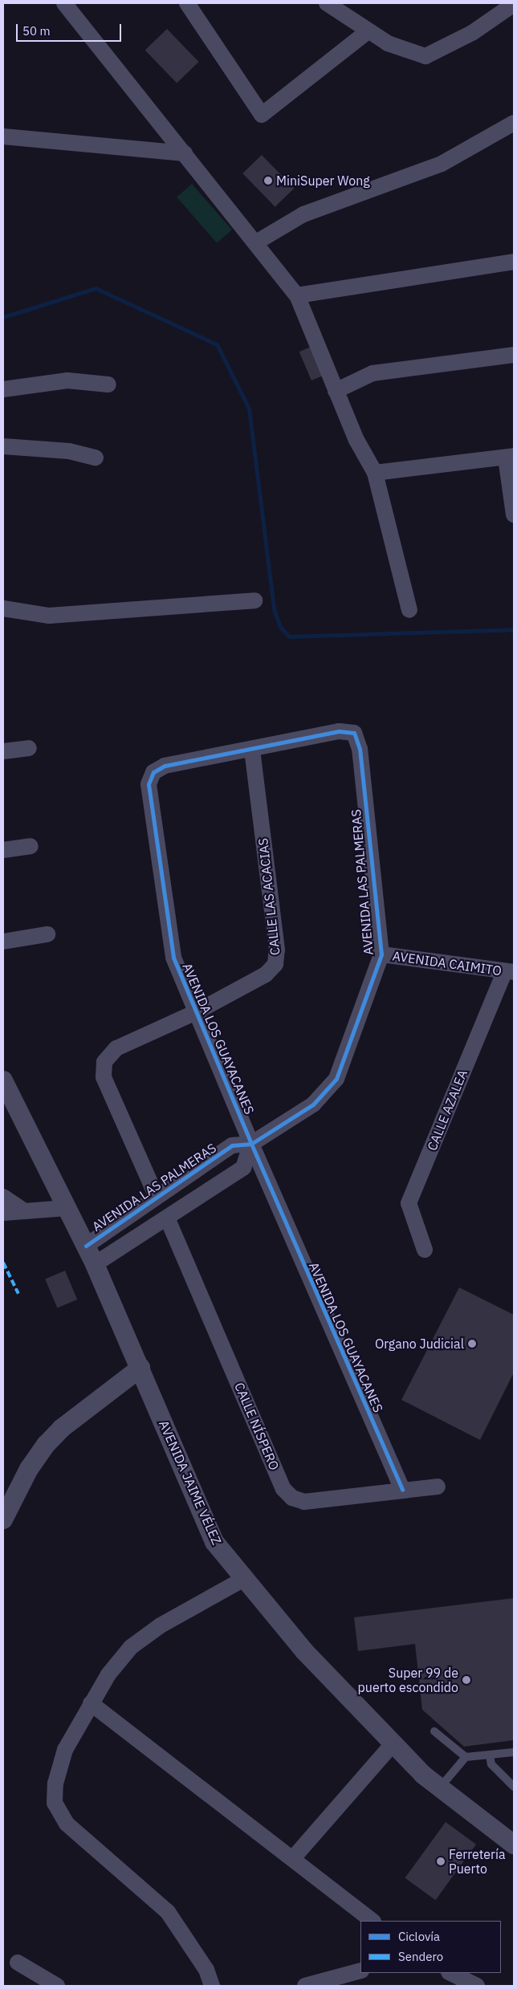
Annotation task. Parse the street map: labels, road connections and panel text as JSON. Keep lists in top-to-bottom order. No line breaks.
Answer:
{"streets":{"street":["AVENIDA LAS PALMERAS","CALLE LAS ACACIAS","AVENIDA CAIMITO","AVENIDA LOS GUAYACANES","CALLE AZALEA","CALLE NÍSPERO","AVENIDA JAIME VÉLEZ"]},"crossings":[["AVENIDA LAS PALMERAS","CALLE LAS ACACIAS"],["AVENIDA LAS PALMERAS","AVENIDA CAIMITO"],["AVENIDA LAS PALMERAS","AVENIDA LOS GUAYACANES"],["AVENIDA LAS PALMERAS","AVENIDA JAIME VÉLEZ"],["CALLE LAS ACACIAS","AVENIDA LOS GUAYACANES"],["AVENIDA CAIMITO","CALLE AZALEA"],["AVENIDA LOS GUAYACANES","CALLE NÍSPERO"]],"places":["MiniSuper Wong","Organo Judicial","Super 99 de puerto escondido","Ferretería Puerto"],"legend":["Ciclovía","Sendero"],"scale_bar":"50 m"}
